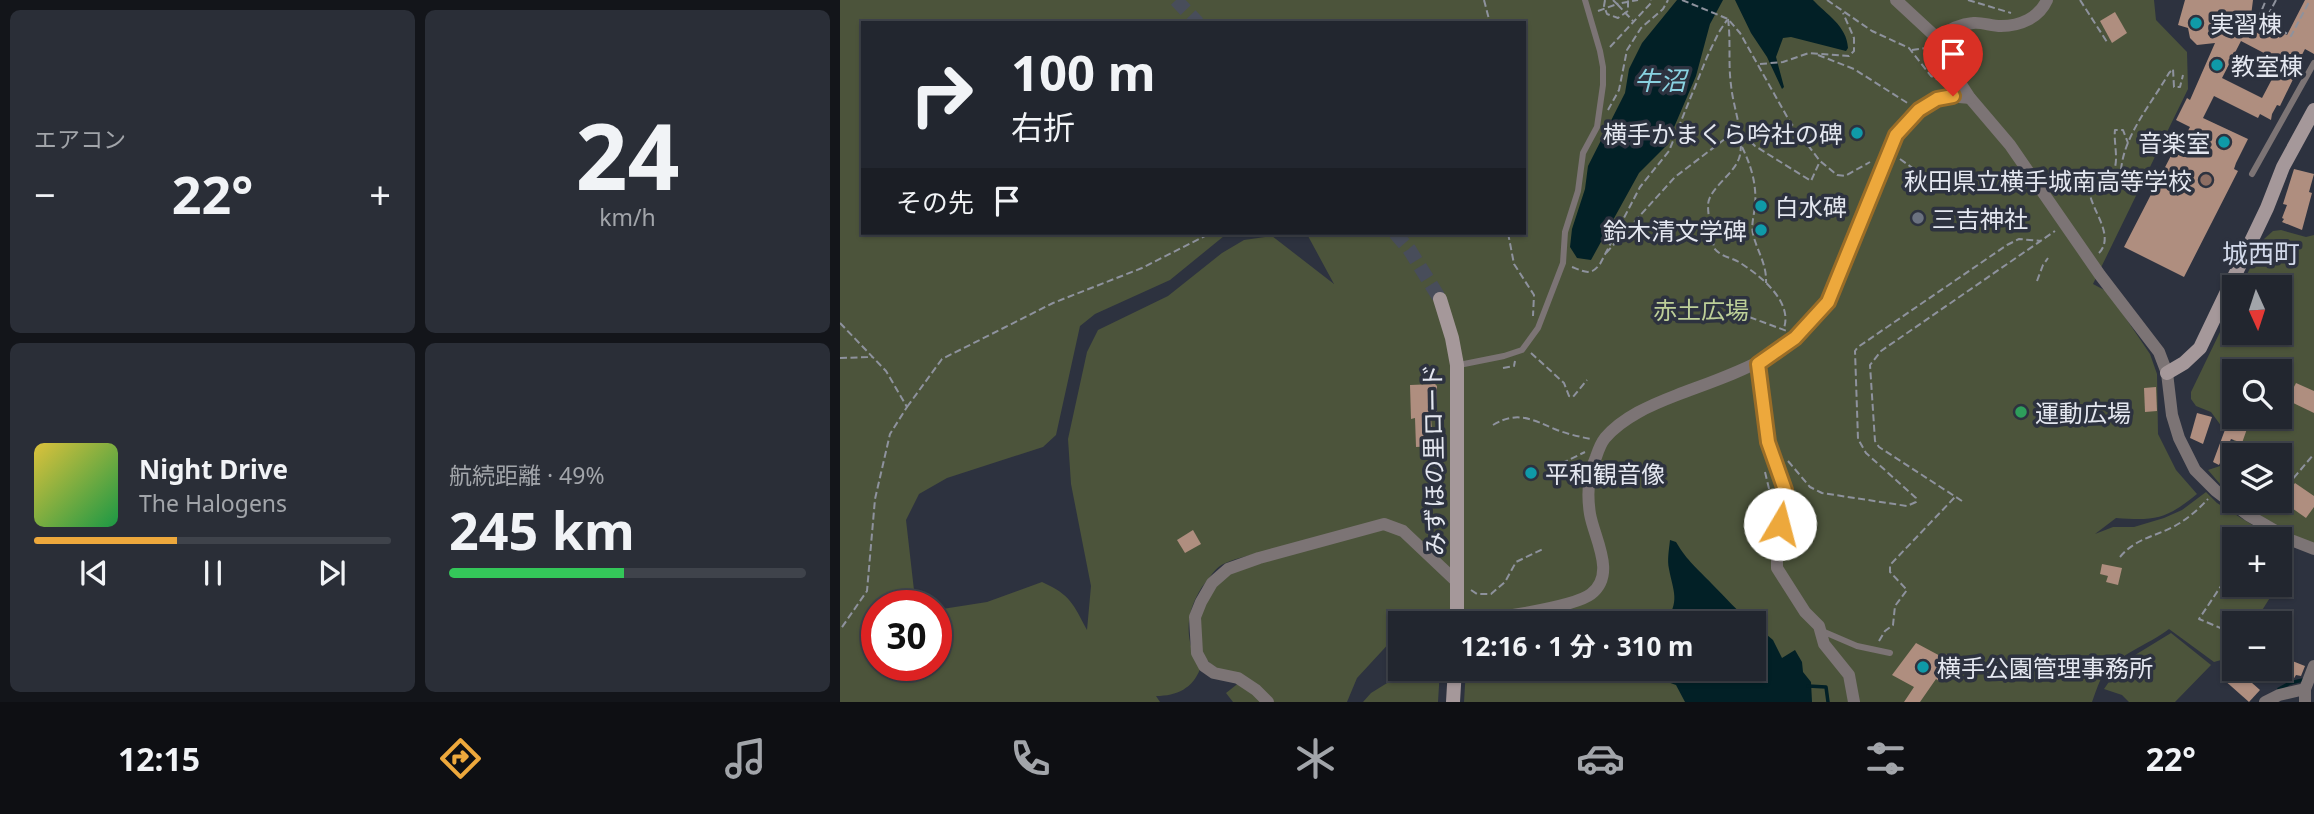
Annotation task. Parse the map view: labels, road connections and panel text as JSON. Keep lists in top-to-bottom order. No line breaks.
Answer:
{"streets":{"street":["みずほの里ロード"]},"districts":["城西町"],"water":["牛沼"],"parks":["赤土広場"],"places":["実習棟","教室棟","横手かまくら吟社の碑","音楽室","秋田県立横手城南高等学校","白水碑","三吉神社","鈴木清文学碑","運動広場","平和観音像","横手公園管理事務所"],"north":"bottom","page":{"tile":["エアコン",["24","km/h"],["航続距離 · 49%","245 km"]],"turn":["100 m","右折"],"heat":["−","22°","+"],"then":"その先","map_buttons":["+","−"],"song":["Night Drive","The Halogens"],"limit":"30","trip":"12:16 · 1 分 · 310 m","tabs":["12:15","22°"]}}
